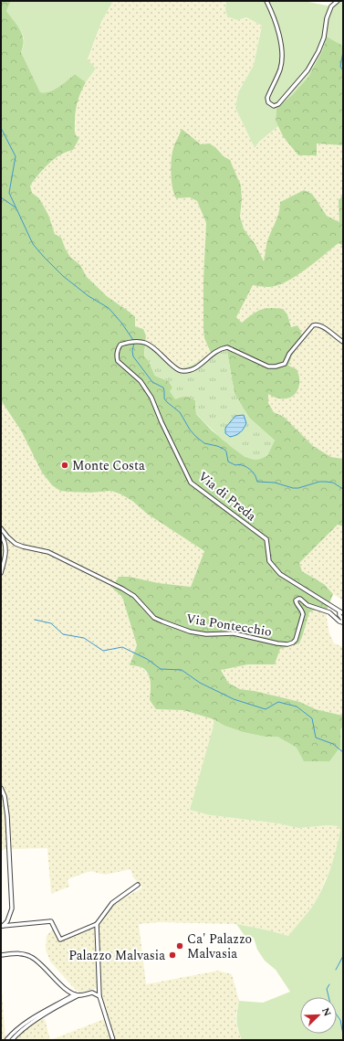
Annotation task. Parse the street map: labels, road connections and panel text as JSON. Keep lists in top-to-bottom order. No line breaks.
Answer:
{"streets":{"street":["Via di Preda","Via Pontecchio"]},"crossings":[["Via di Preda","Via Pontecchio"]],"places":["Monte Costa","Ca' Palazzo Malvasia","Palazzo Malvasia"],"north":"top right"}
